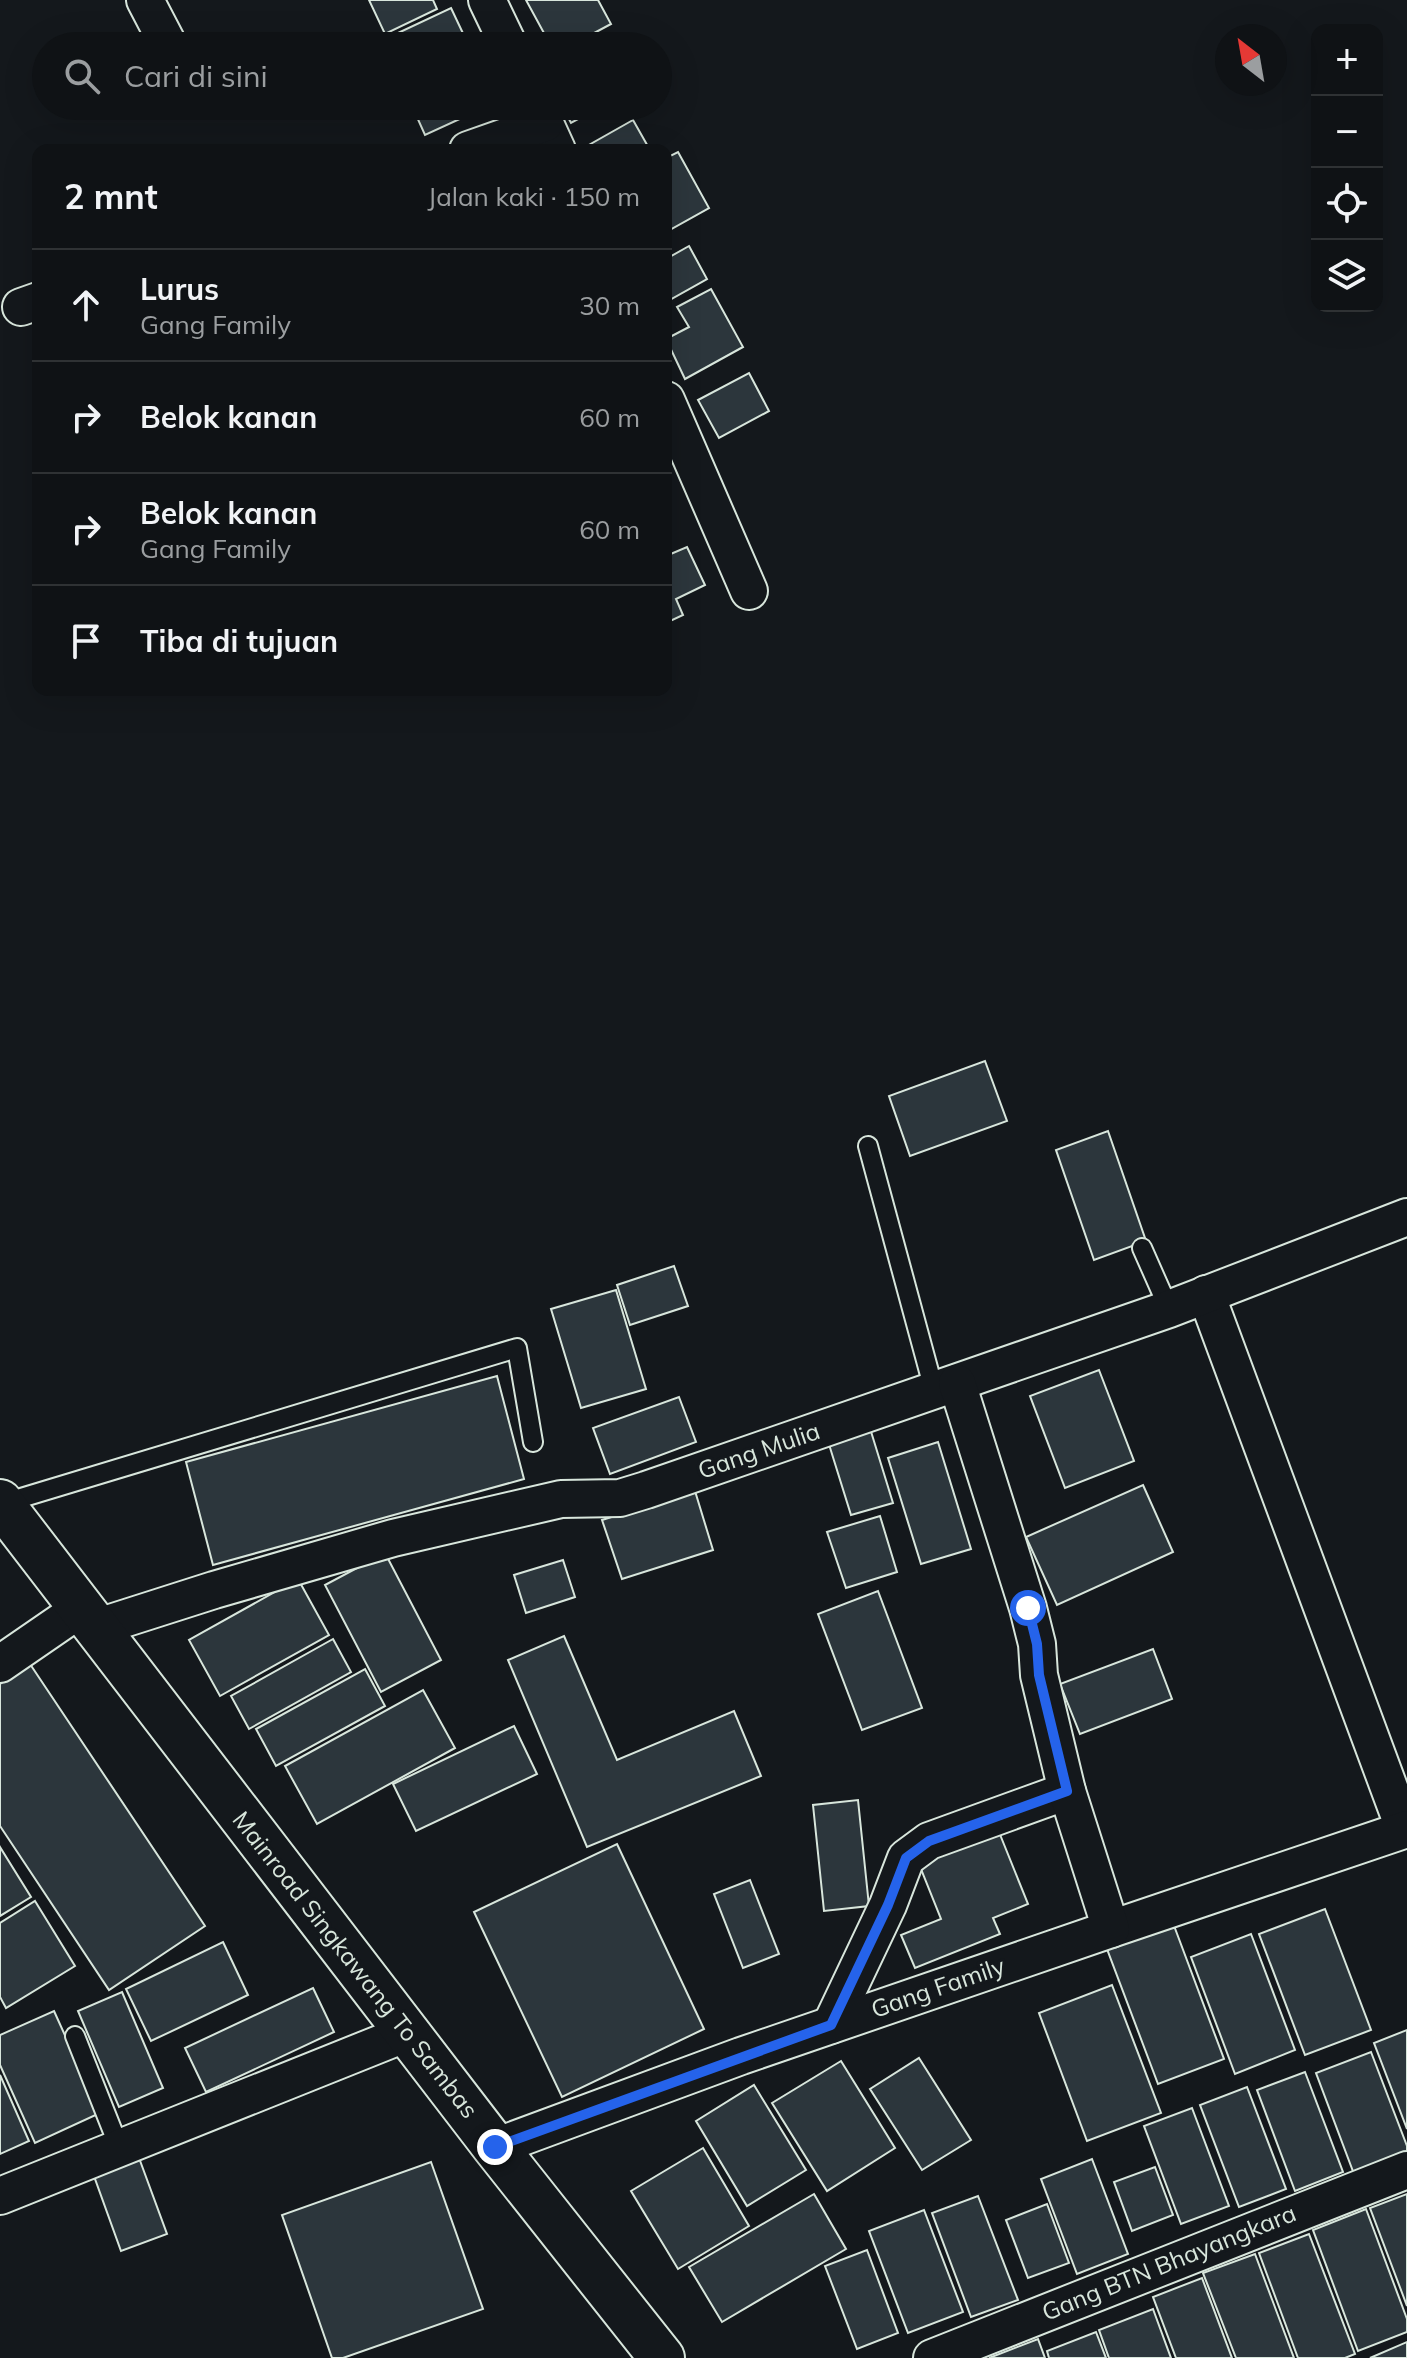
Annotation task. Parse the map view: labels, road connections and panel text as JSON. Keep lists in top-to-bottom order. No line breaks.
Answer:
{"streets":{"highway":["Mainroad Singkawang To Sambas"],"street":["Gang Mulia","Gang Family","Gang BTN Bhayangkara"]},"crossings":[["Gang Mulia","Mainroad Singkawang To Sambas"],["Mainroad Singkawang To Sambas","Gang Family"]],"north":"top left","page":{"map_buttons":["+","−"],"search":"Cari di sini","heading":["2 mnt","Jalan kaki · 150 m"],"list":[["Lurus","Gang Family","30 m"],["Belok kanan","60 m"],["Belok kanan","Gang Family","60 m"],"Tiba di tujuan"]}}
